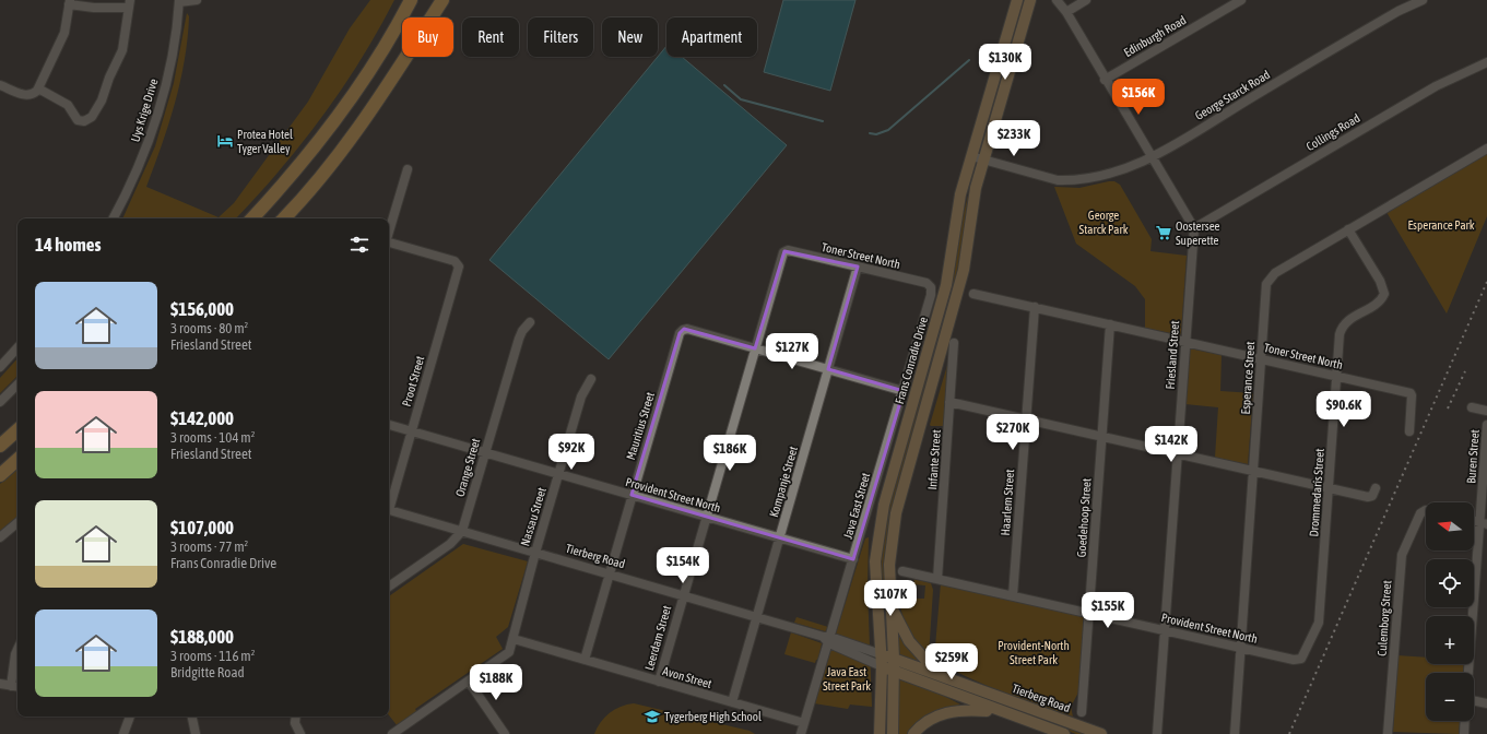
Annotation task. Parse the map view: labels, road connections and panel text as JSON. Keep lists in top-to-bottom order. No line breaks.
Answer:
{"streets":{"main road":["Frans Conradie Drive","Tierberg Road"],"street":["Edinburgh Road","George Starck Road","Uys Krige Drive","Collings Road","Toner Street North","Friesland Street","Esperance Street","Proot Street","Mauritius Street","Buren Street","Infante Street","Orange Street","Kompanje Street","Drommedaris Street","Provident Street North","Haarlem Street","Java East Street","Nassau Street","Goedehoop Street","Culemborg Street","Leerdam Street","Avon Street"]},"crossings":[["George Starck Road","Frans Conradie Drive"],["Collings Road","Friesland Street"],["Toner Street North","Friesland Street"],["Toner Street North","Esperance Street"],["Toner Street North","Kompanje Street"],["Toner Street North","Drommedaris Street"],["Toner Street North","Haarlem Street"],["Toner Street North","Java East Street"],["Toner Street North","Goedehoop Street"],["Toner Street North","Leerdam Street"],["Friesland Street","Provident Street North"],["Frans Conradie Drive","Tierberg Road"],["Esperance Street","Drommedaris Street"],["Esperance Street","Provident Street North"],["Proot Street","Provident Street North"],["Mauritius Street","Provident Street North"],["Mauritius Street","Tierberg Road"],["Mauritius Street","Leerdam Street"],["Mauritius Street","Avon Street"],["Infante Street","Provident Street North"],["Orange Street","Provident Street North"],["Orange Street","Tierberg Road"],["Kompanje Street","Provident Street North"],["Kompanje Street","Tierberg Road"],["Kompanje Street","Avon Street"],["Drommedaris Street","Provident Street North"],["Provident Street North","Haarlem Street"],["Provident Street North","Java East Street"],["Provident Street North","Nassau Street"],["Provident Street North","Goedehoop Street"],["Provident Street North","Leerdam Street"],["Java East Street","Tierberg Road"],["Java East Street","Avon Street"],["Nassau Street","Tierberg Road"],["Nassau Street","Avon Street"],["Tierberg Road","Leerdam Street"],["Leerdam Street","Avon Street"]],"parks":["George Starck Park","Esperance Park","Provident-North Street Park","Java East Street Park"],"places":{"hotel":["Protea Hotel Tyger Valley"],"supermarket":["Oostersee Superette"],"school or university":["Tygerberg High School"]},"north":"left","page":{"chip":["Buy","Rent","Filters","New","Apartment"],"price":["$130K","$156K","$233K","$127K","$90.6K","$270K","$142K","$92K","$186K","$154K","$107K","$155K","$259K","$188K"],"heading":"14 homes","list":[{"name":"$156,000","note":"3 rooms · 80 m² · Friesland Street"},{"name":"$142,000","note":"3 rooms · 104 m² · Friesland Street"},{"name":"$107,000","note":"3 rooms · 77 m² · Frans Conradie Drive"},{"name":"$188,000","note":"3 rooms · 116 m² · Bridgitte Road"}],"map_buttons":["+","−"]}}
